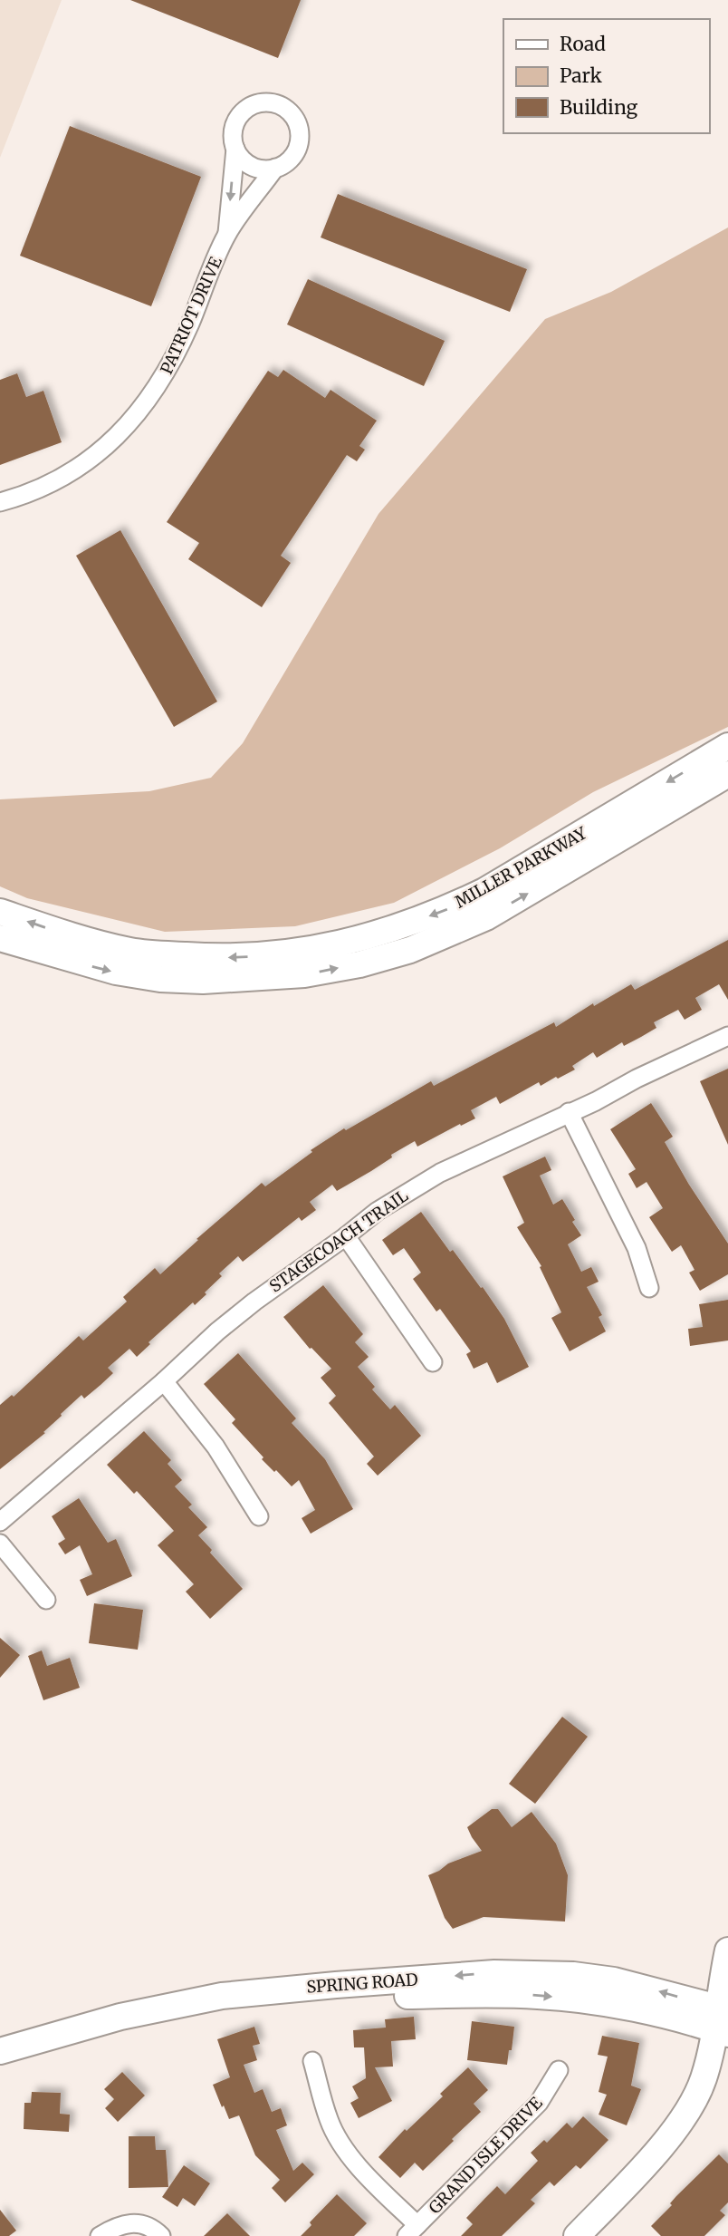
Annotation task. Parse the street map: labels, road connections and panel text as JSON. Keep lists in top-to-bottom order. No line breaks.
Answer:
{"streets":{"street":["PATRIOT DRIVE","MILLER PARKWAY","STAGECOACH TRAIL","SPRING ROAD","GRAND ISLE DRIVE"]},"legend":["Road","Park","Building"]}
